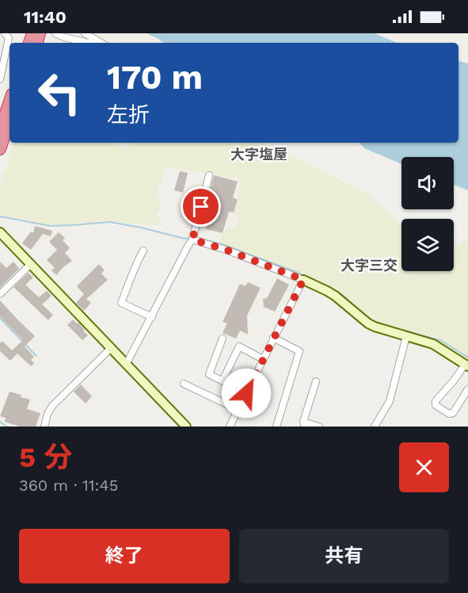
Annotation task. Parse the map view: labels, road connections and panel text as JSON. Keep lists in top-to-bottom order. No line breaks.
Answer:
{"districts":["大字塩屋","大字三交"],"page":{"status":"11:40","turn":["170 m","左折"],"heading":["5 分","360 m · 11:45"],"buttons":["終了","共有"]}}
